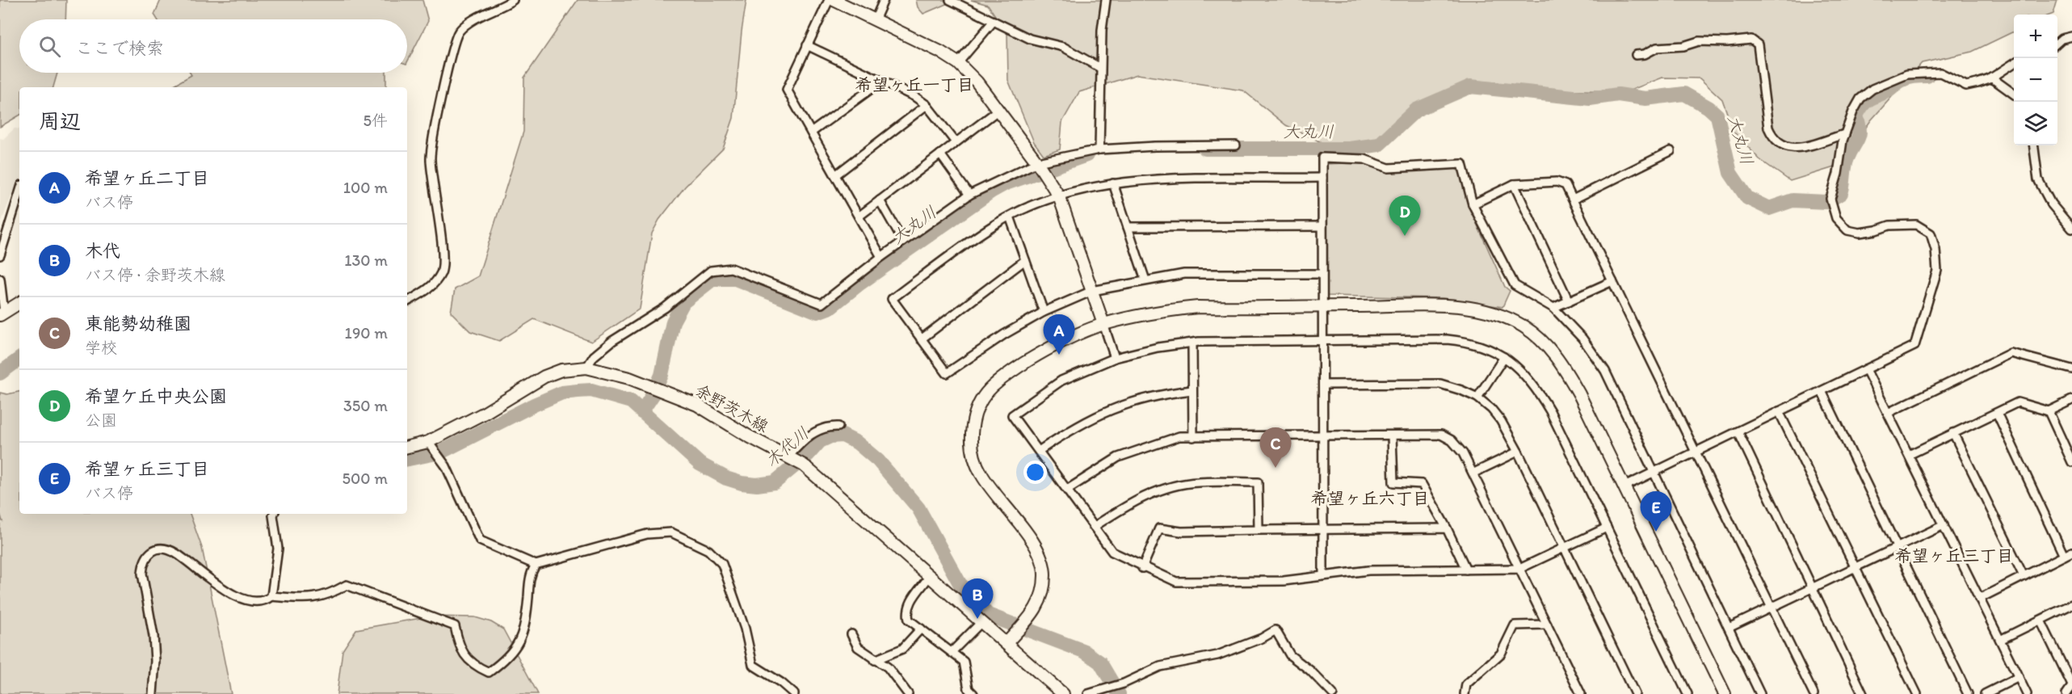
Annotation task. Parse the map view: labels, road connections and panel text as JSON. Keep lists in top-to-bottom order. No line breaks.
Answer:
{"streets":{"street":["余野茨木線"]},"districts":["希望ヶ丘一丁目","希望ヶ丘六丁目","希望ヶ丘三丁目"],"water":["大丸川","木代川"],"page":{"map_buttons":["+","−"],"search":"ここで検索","heading":["周辺","5件"],"list":[{"mark":"A","name":"希望ヶ丘二丁目","note":"バス停","value":"100 m"},{"mark":"B","name":"木代","note":"バス停 · 余野茨木線","value":"130 m"},{"mark":"C","name":"東能勢幼稚園","note":"学校","value":"190 m"},{"mark":"D","name":"希望ケ丘中央公園","note":"公園","value":"350 m"},{"mark":"E","name":"希望ヶ丘三丁目","note":"バス停","value":"500 m"}],"pins":["D","A","C","E","B"]}}
